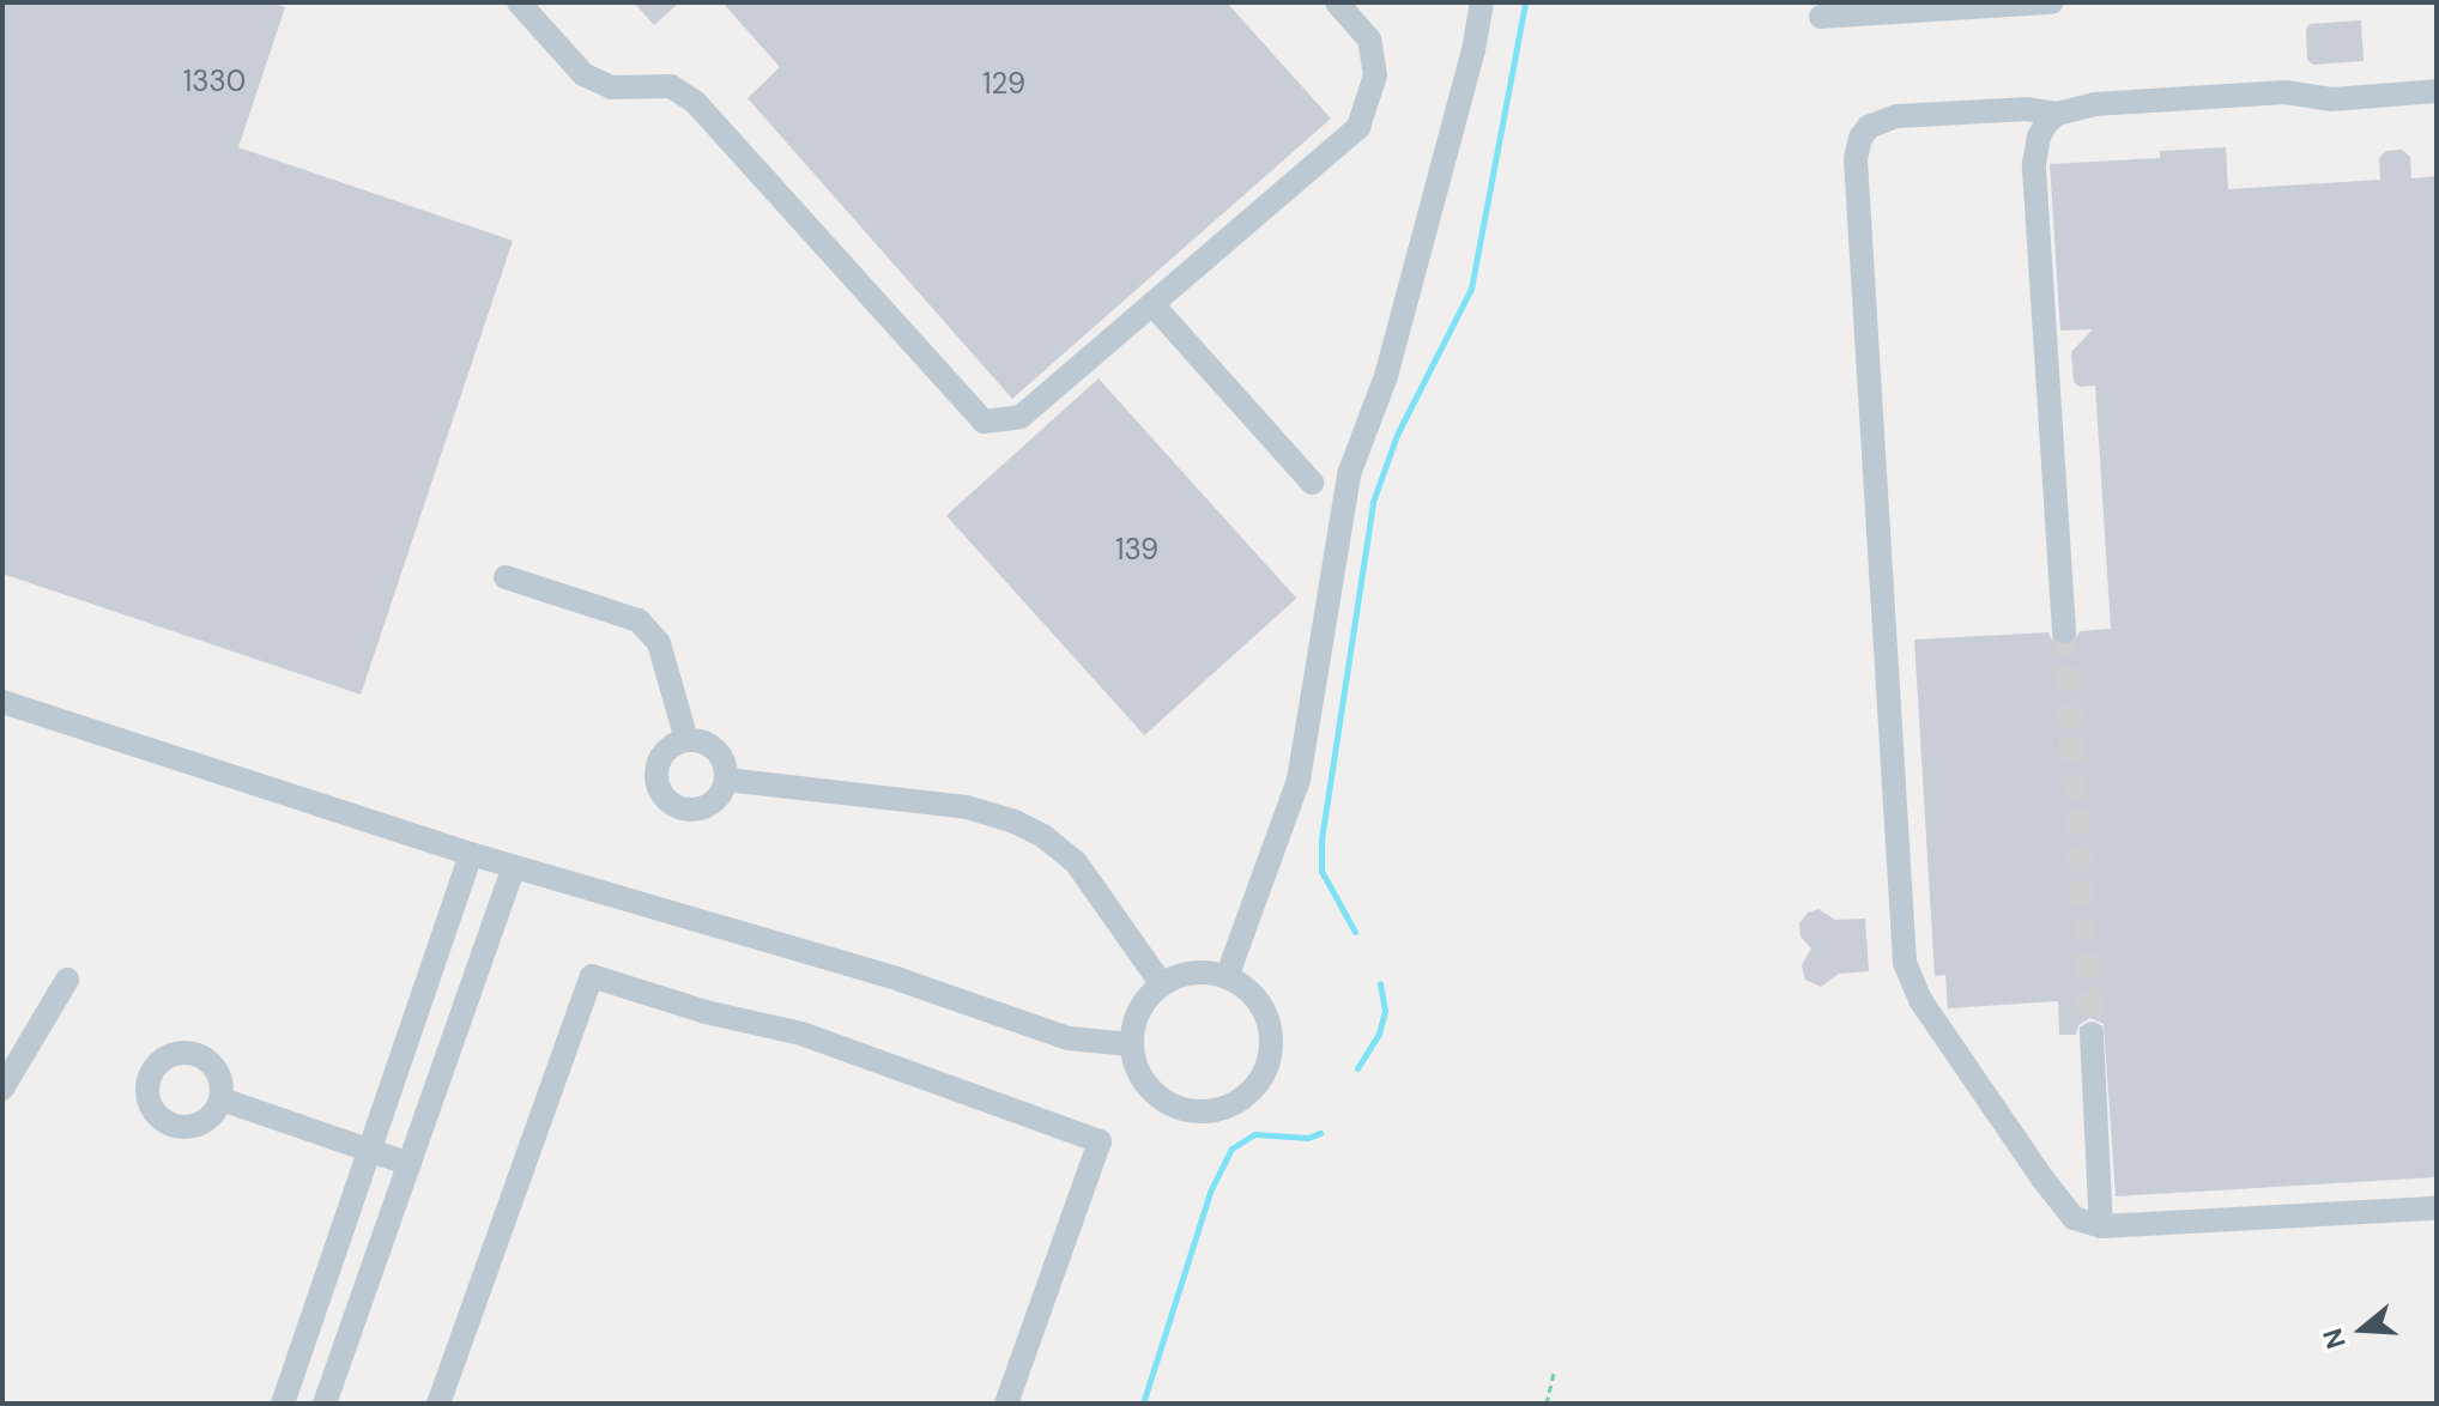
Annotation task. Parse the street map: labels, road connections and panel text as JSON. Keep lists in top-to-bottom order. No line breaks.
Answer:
{"house_numbers":["1330","129","139"],"north":"left"}
